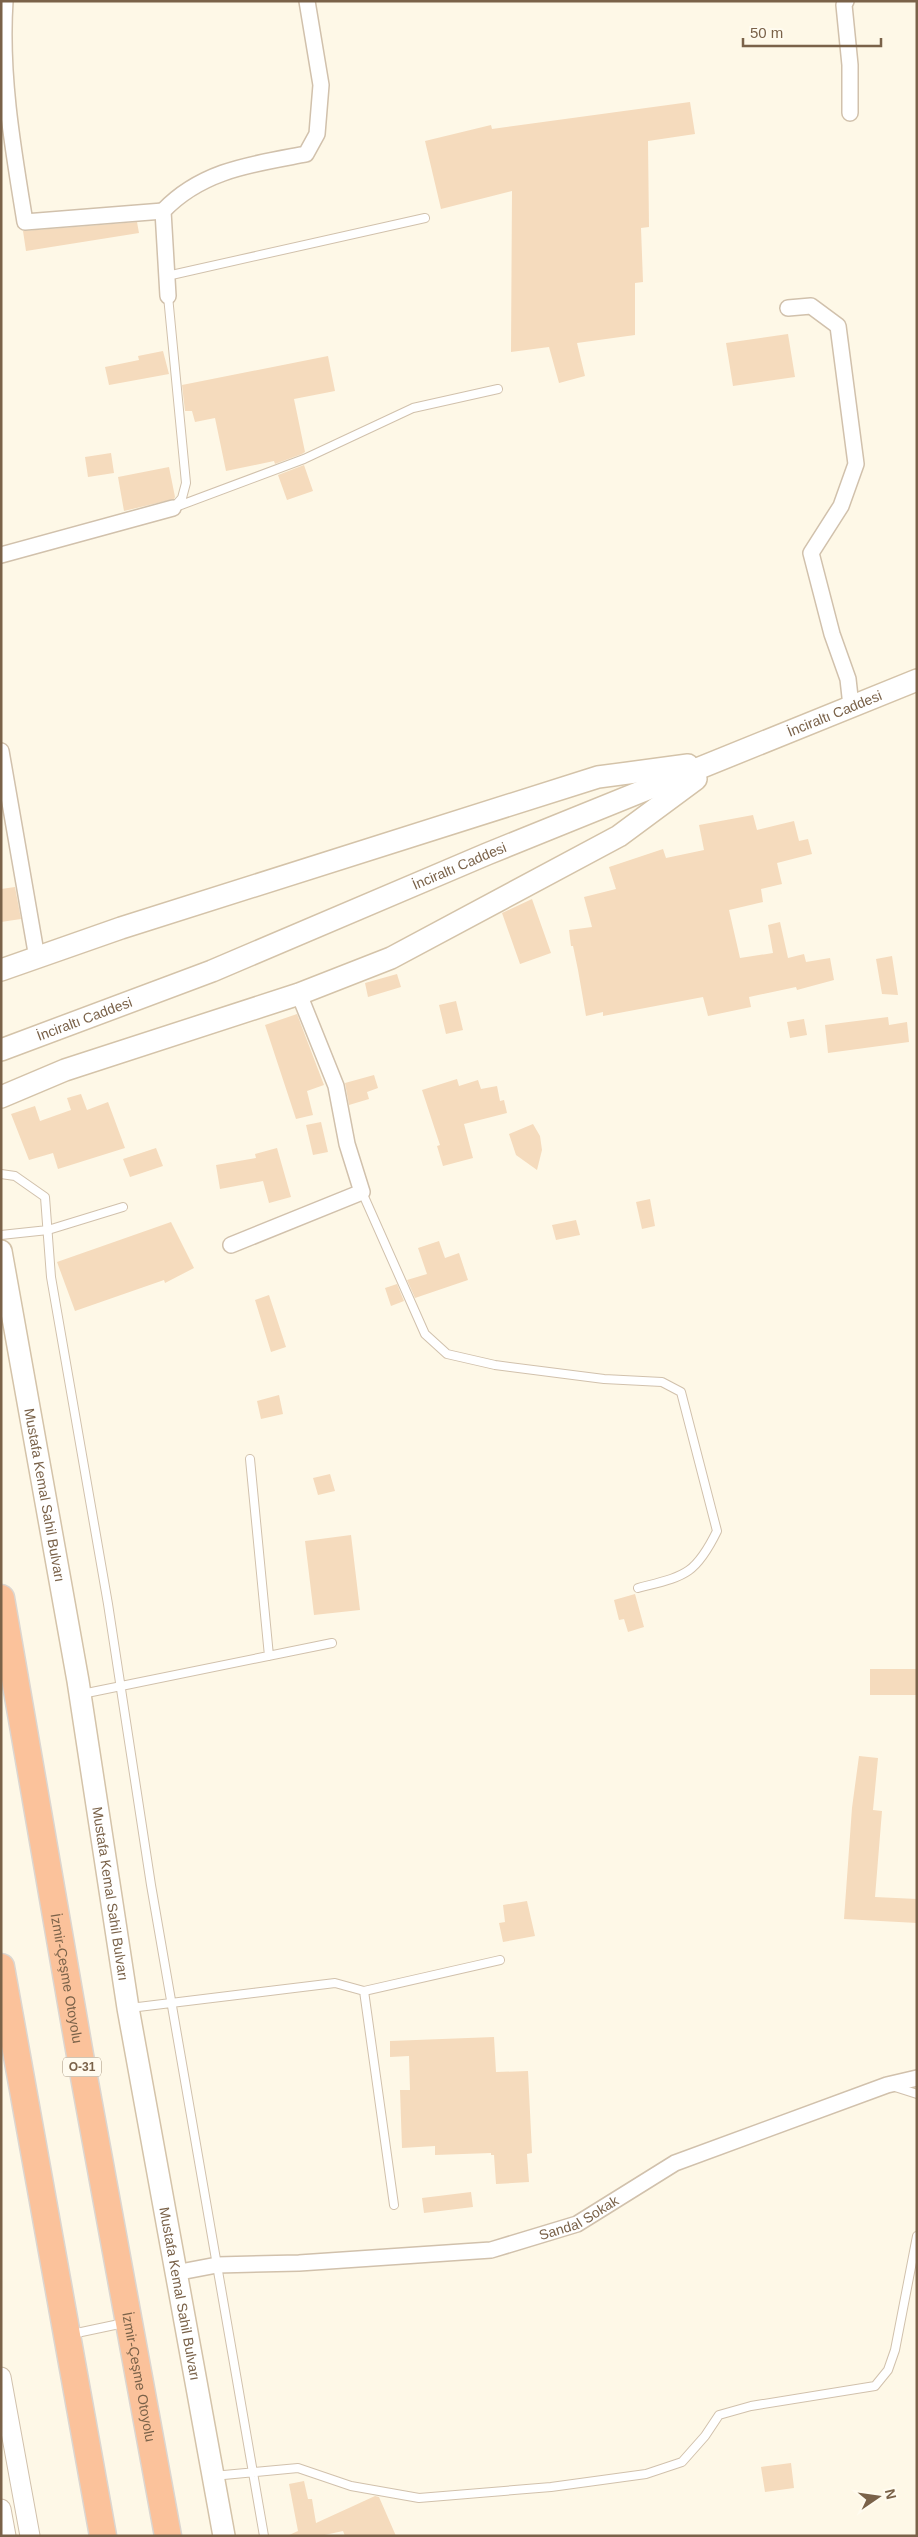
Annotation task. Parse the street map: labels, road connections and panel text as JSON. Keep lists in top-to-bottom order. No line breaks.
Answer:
{"streets":{"highway":["İzmir-Çeşme Otoyolu","O-31"],"main road":["İnciraltı Caddesi","Mustafa Kemal Sahil Bulvarı"],"street":["Sandal Sokak"]},"crossings":[["Mustafa Kemal Sahil Bulvarı","Sandal Sokak"]],"scale_bar":"50 m","north":"right"}
